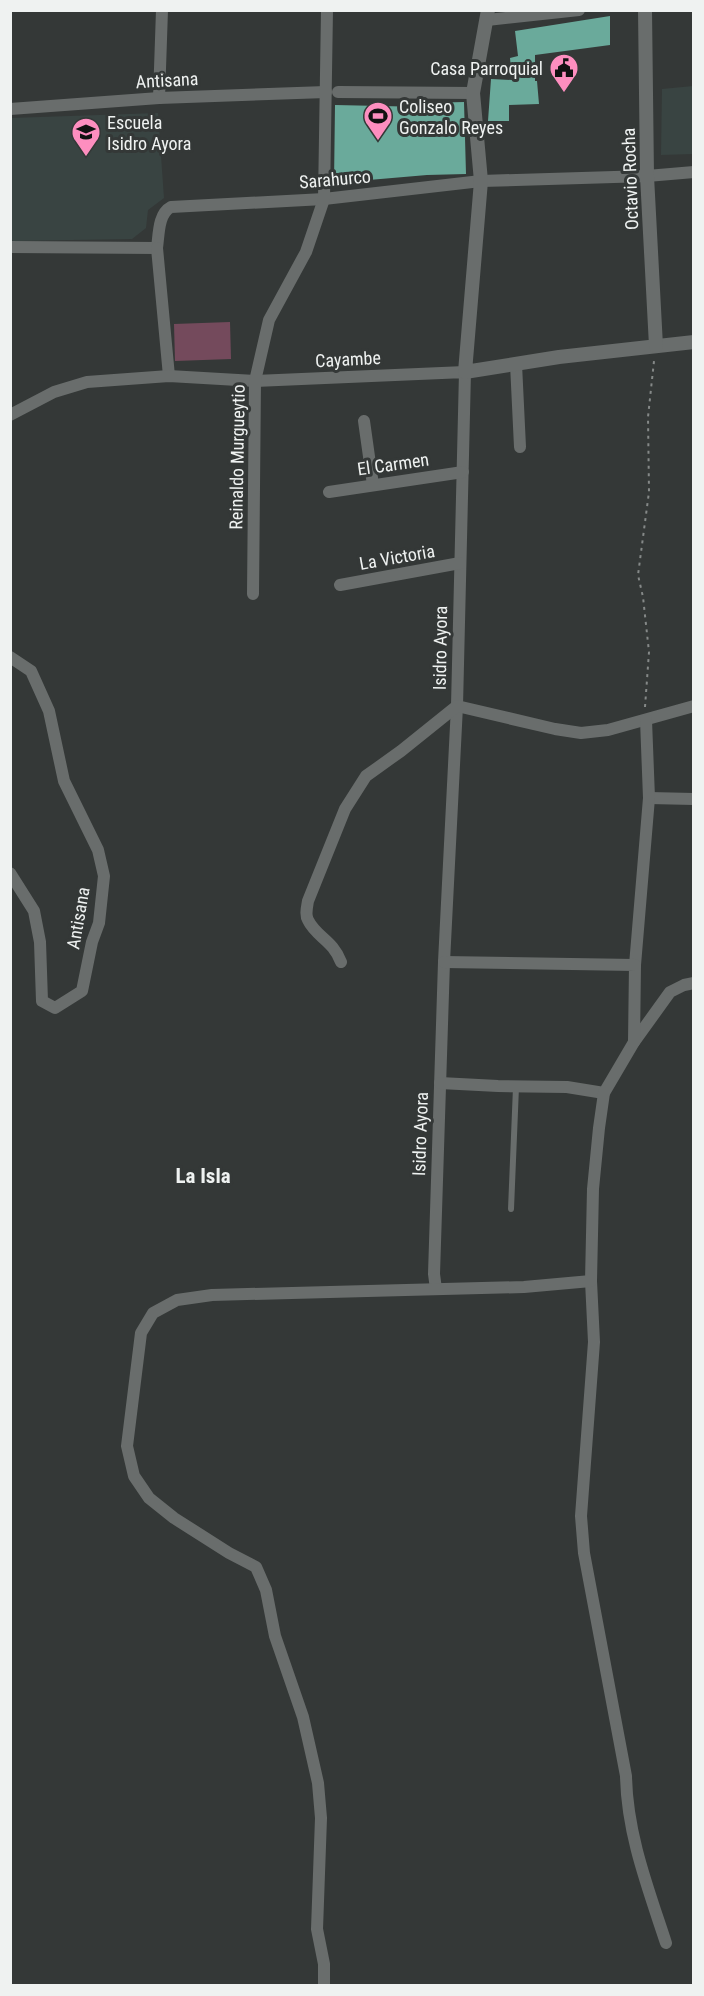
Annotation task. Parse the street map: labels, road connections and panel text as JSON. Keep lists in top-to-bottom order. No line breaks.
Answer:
{"streets":{"street":["Antisana","Sarahurco","Octavio Rocha","Cayambe","Reinaldo Murgueytio","El Carmen","La Victoria","Isidro Ayora"]},"crossings":[["Antisana","Reinaldo Murgueytio"],["Antisana","Isidro Ayora"],["Sarahurco","Octavio Rocha"],["Sarahurco","Cayambe"],["Sarahurco","Reinaldo Murgueytio"],["Sarahurco","Isidro Ayora"],["Octavio Rocha","Cayambe"],["Cayambe","Reinaldo Murgueytio"],["Cayambe","Isidro Ayora"],["El Carmen","Isidro Ayora"],["La Victoria","Isidro Ayora"]],"districts":["La Isla"],"places":{"public building":["Casa Parroquial"],"sports":["Coliseo Gonzalo Reyes"],"school or university":["Escuela Isidro Ayora"]}}
